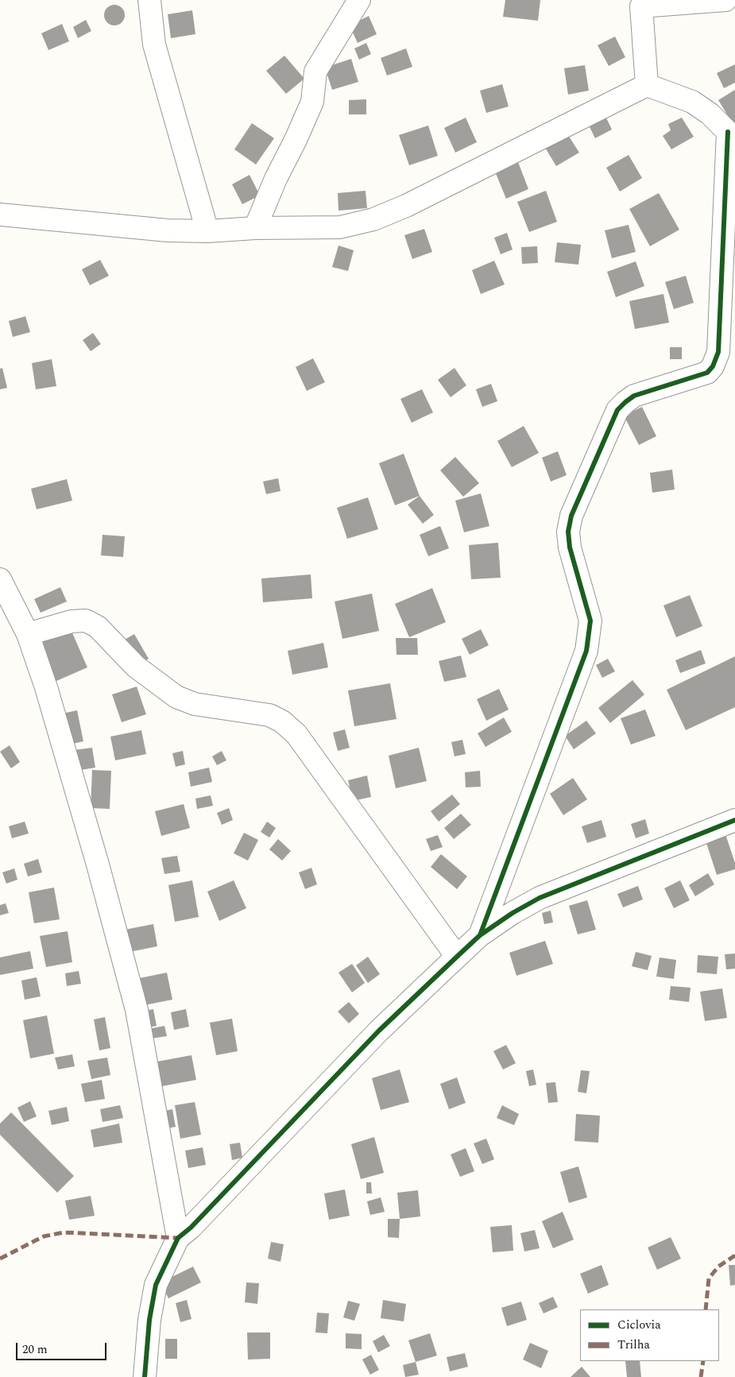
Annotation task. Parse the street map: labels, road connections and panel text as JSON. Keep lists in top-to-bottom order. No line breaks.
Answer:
{"legend":["Ciclovia","Trilha"],"scale_bar":"20 m"}
